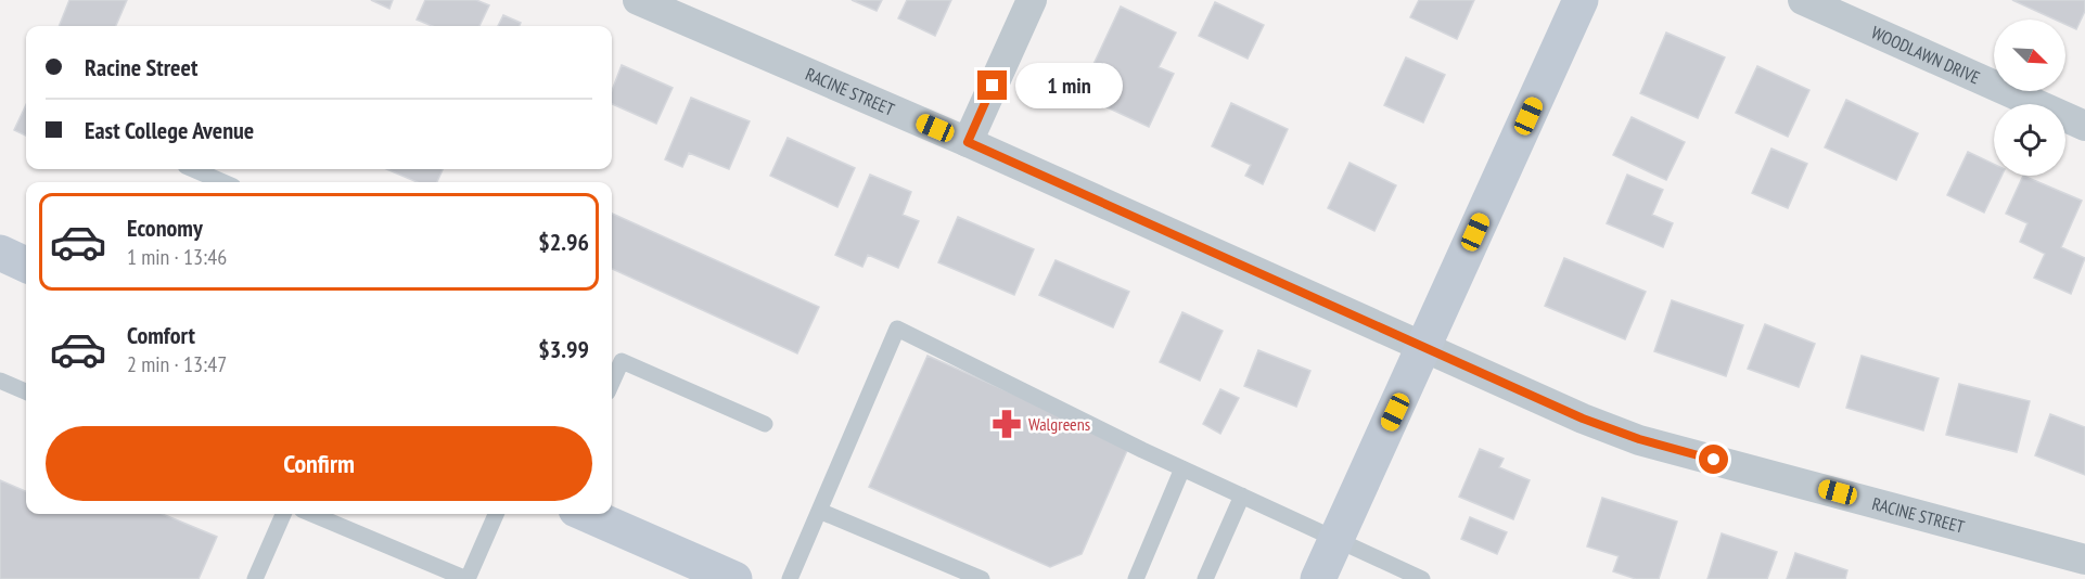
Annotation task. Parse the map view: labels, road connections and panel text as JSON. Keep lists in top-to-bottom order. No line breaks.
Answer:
{"streets":{"street":["WOODLAWN DRIVE","RACINE STREET"]},"places":{"pharmacy":["Walgreens"]},"north":"bottom right","page":{"banner":["Racine Street","East College Avenue"],"bubble":"1 min","list":[{"name":"Economy","note":"1 min · 13:46","value":"$2.96"},{"name":"Comfort","note":"2 min · 13:47","value":"$3.99"}],"buttons":"Confirm"}}
